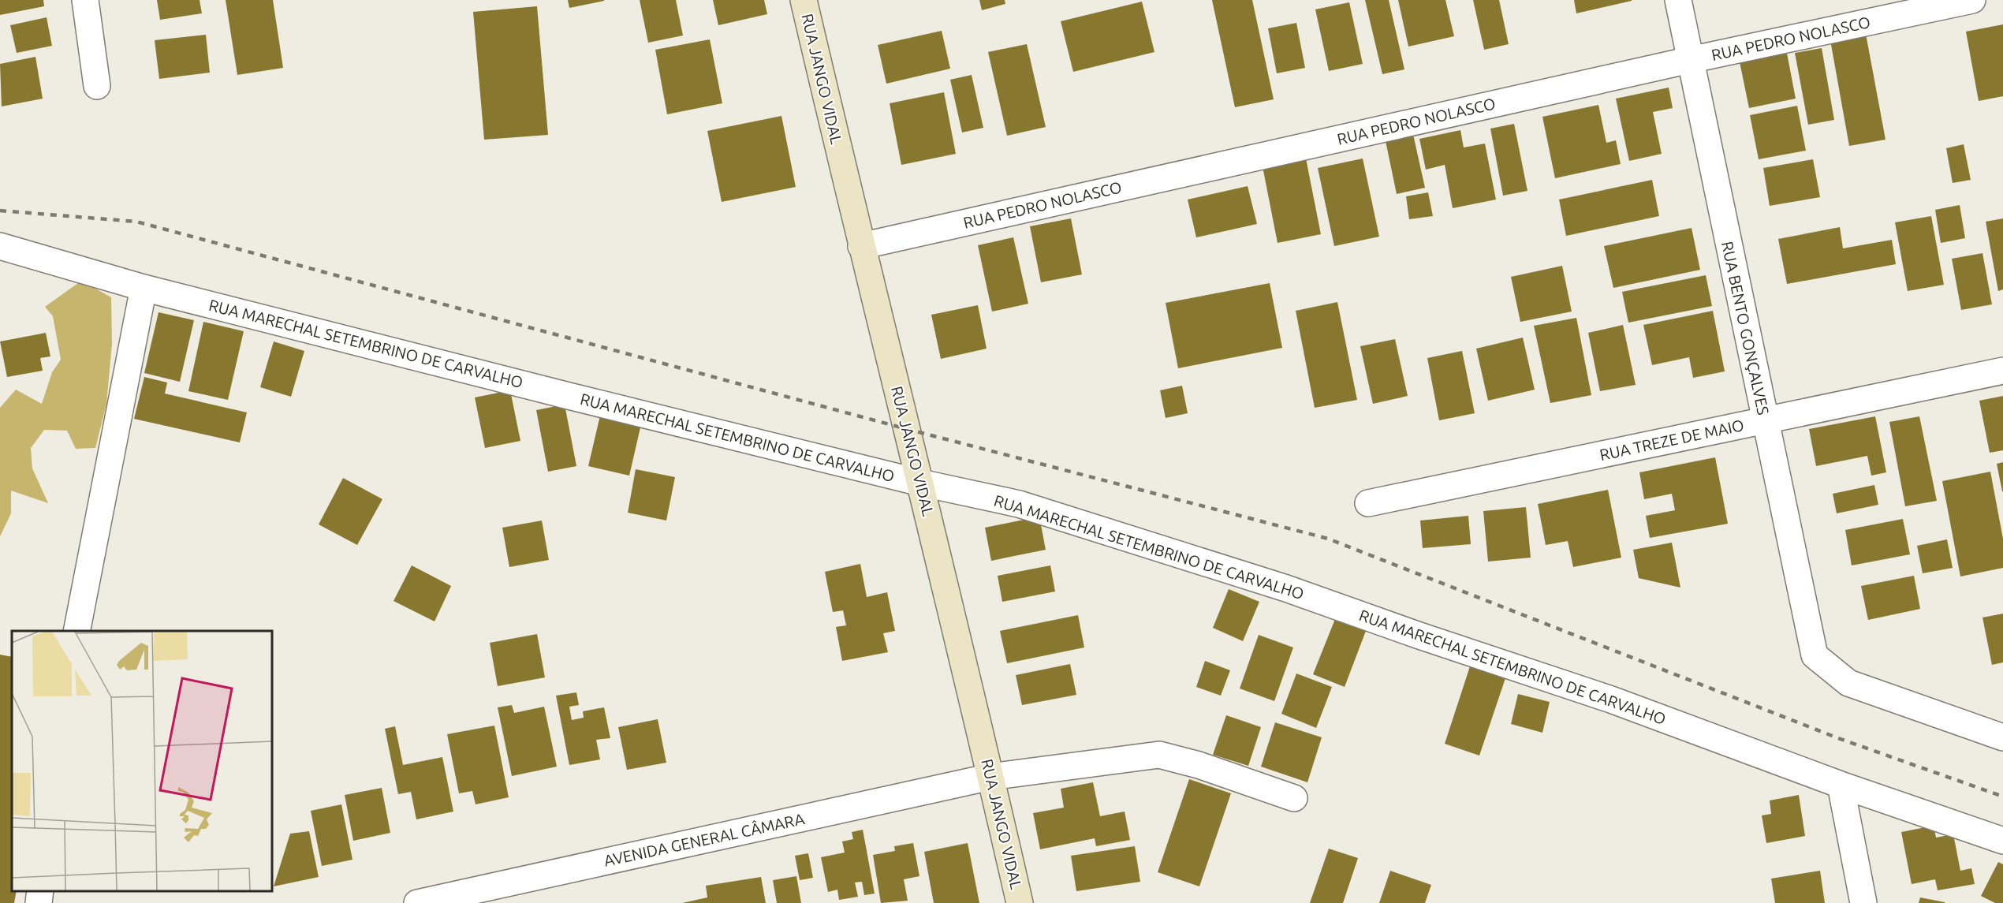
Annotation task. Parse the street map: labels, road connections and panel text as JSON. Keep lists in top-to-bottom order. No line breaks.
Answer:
{"streets":{"street":["RUA PEDRO NOLASCO","RUA JANGO VIDAL","RUA BENTO GONÇALVES","RUA MARECHAL SETEMBRINO DE CARVALHO","RUA TREZE DE MAIO","AVENIDA GENERAL CÂMARA"]},"crossings":[["RUA PEDRO NOLASCO","RUA JANGO VIDAL"],["RUA PEDRO NOLASCO","RUA BENTO GONÇALVES"],["RUA JANGO VIDAL","RUA MARECHAL SETEMBRINO DE CARVALHO"],["RUA JANGO VIDAL","AVENIDA GENERAL CÂMARA"],["RUA BENTO GONÇALVES","RUA TREZE DE MAIO"]]}
